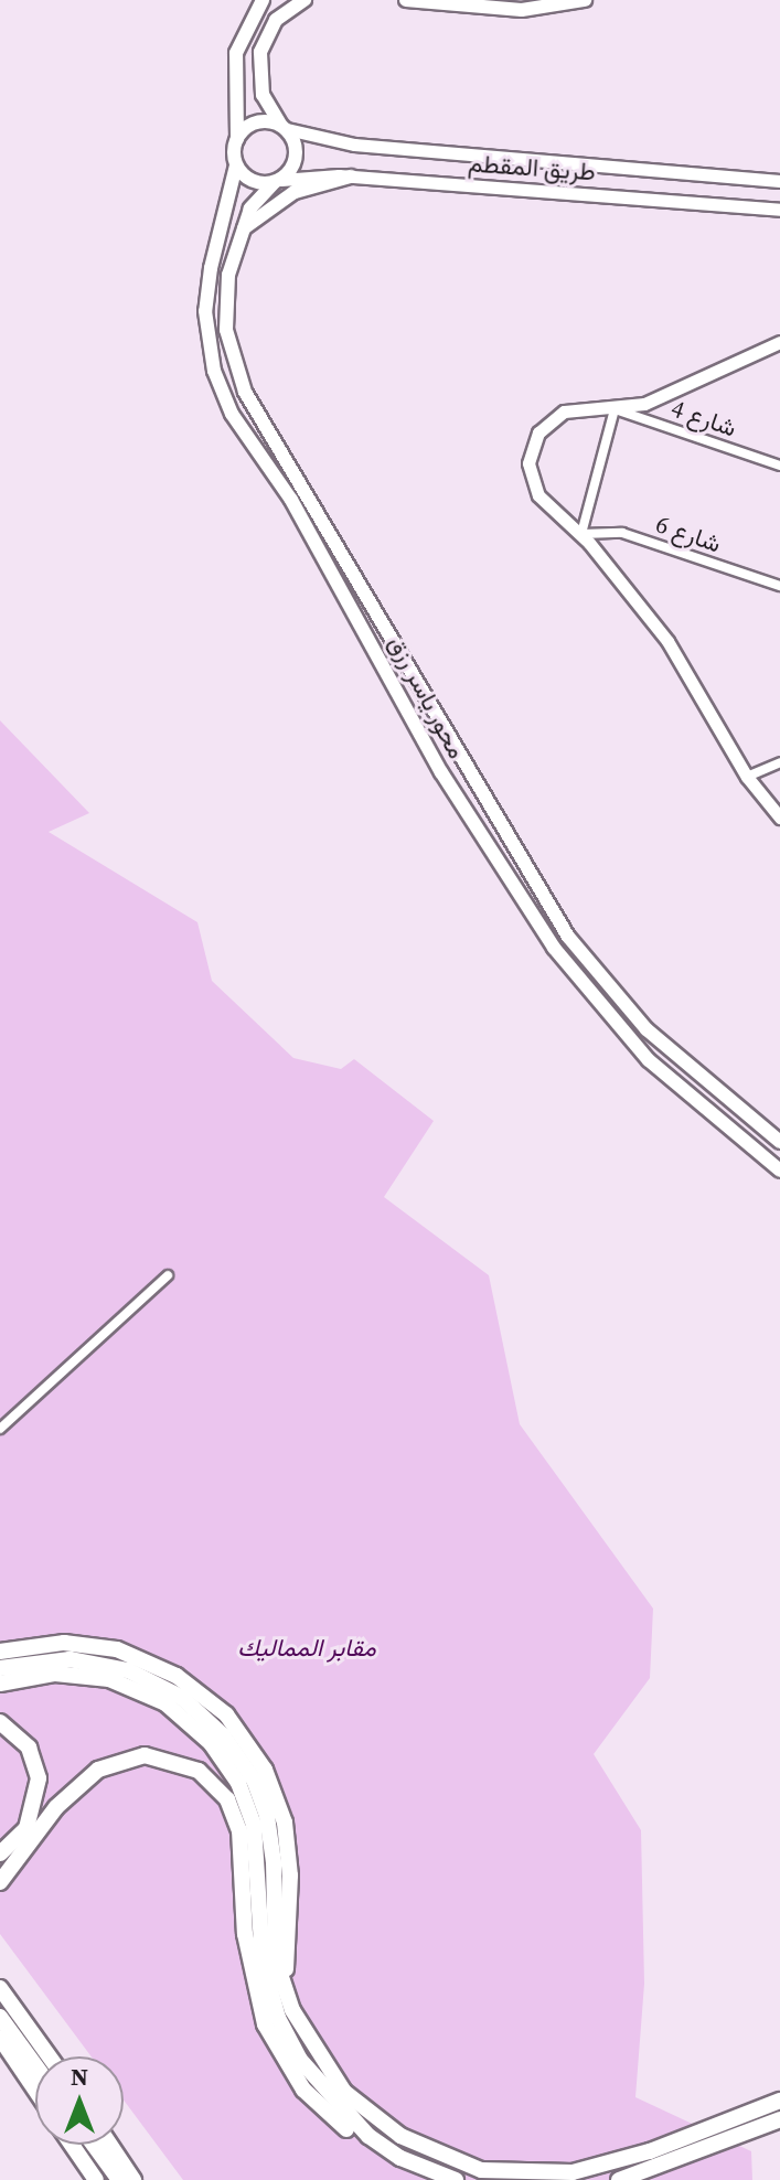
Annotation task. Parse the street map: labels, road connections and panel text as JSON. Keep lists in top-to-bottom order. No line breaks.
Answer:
{"streets":{"main road":["طريق المقطم","محور ياسر رزق"],"street":["شارع 4","شارع 6"]},"crossings":[["طريق المقطم","محور ياسر رزق"]],"parks":["مقابر المماليك"],"north":"top"}
